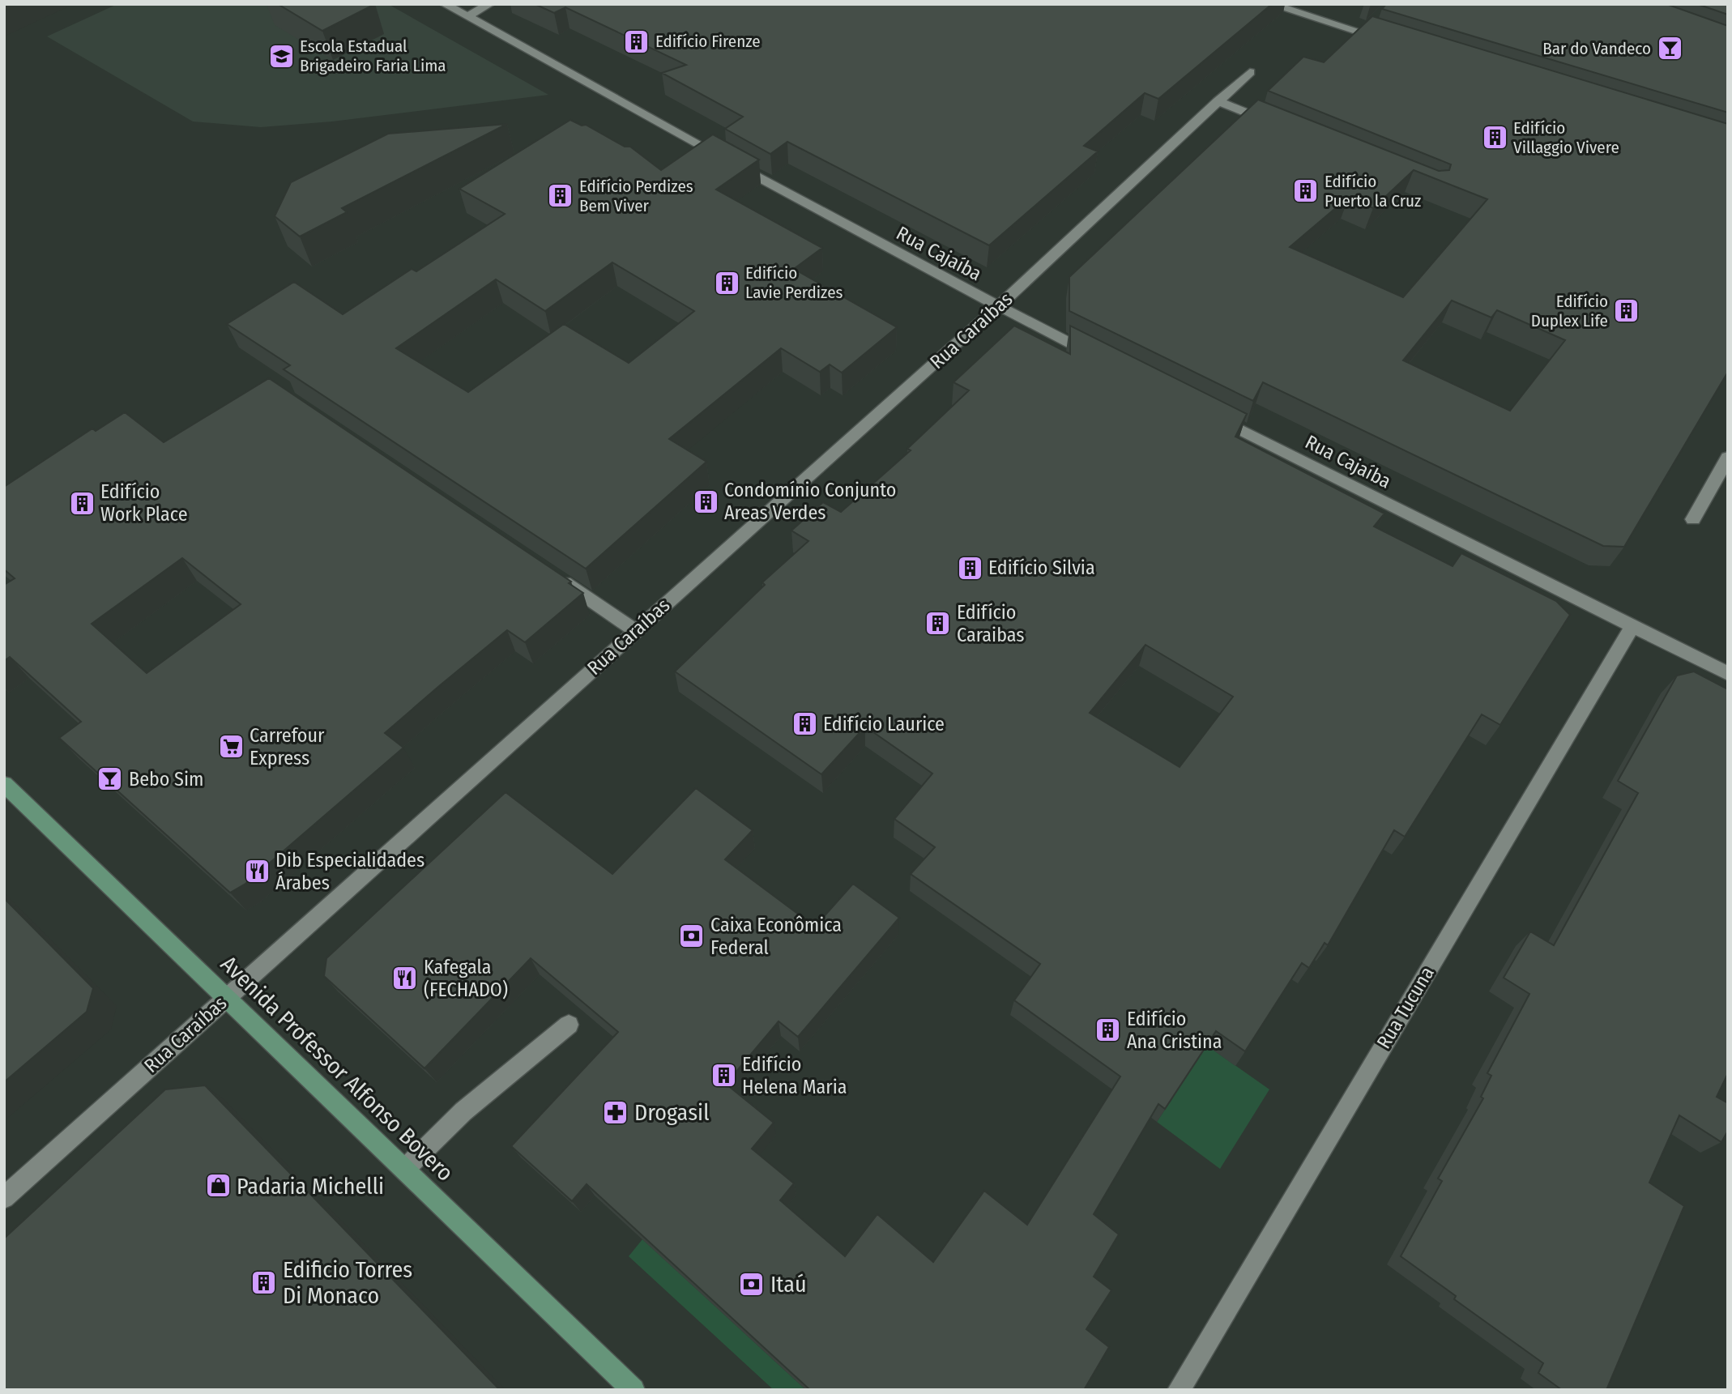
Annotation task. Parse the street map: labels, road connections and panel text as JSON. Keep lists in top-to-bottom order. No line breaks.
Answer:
{"streets":{"main road":["Avenida Professor Alfonso Bovero"],"street":["Rua Cajaíba","Rua Caraíbas","Rua Tucuna"]},"crossings":[["Rua Cajaíba","Rua Caraíbas"],["Rua Cajaíba","Rua Tucuna"],["Rua Caraíbas","Avenida Professor Alfonso Bovero"]],"places":{"building":["Edifício Firenze","Edifício Villaggio Vivere","Edifício Puerto la Cruz","Edifício Perdizes Bem Viver","Edifício Lavie Perdizes","Edifício Duplex Life","Condomínio Conjunto Areas Verdes","Edifício Work Place","Edifício Silvia","Edifício Caraibas","Edifício Laurice","Edifício Ana Cristina","Edifício Helena Maria","Edificio Torres Di Monaco"],"bar":["Bar do Vandeco","Bebo Sim"],"school or university":["Escola Estadual Brigadeiro Faria Lima"],"supermarket":["Carrefour Express"],"restaurant":["Dib Especialidades Árabes","Kafegala (FECHADO)"],"bank":["Caixa Econômica Federal","Itaú"],"pharmacy":["Drogasil"],"shop":["Padaria Michelli"]}}
